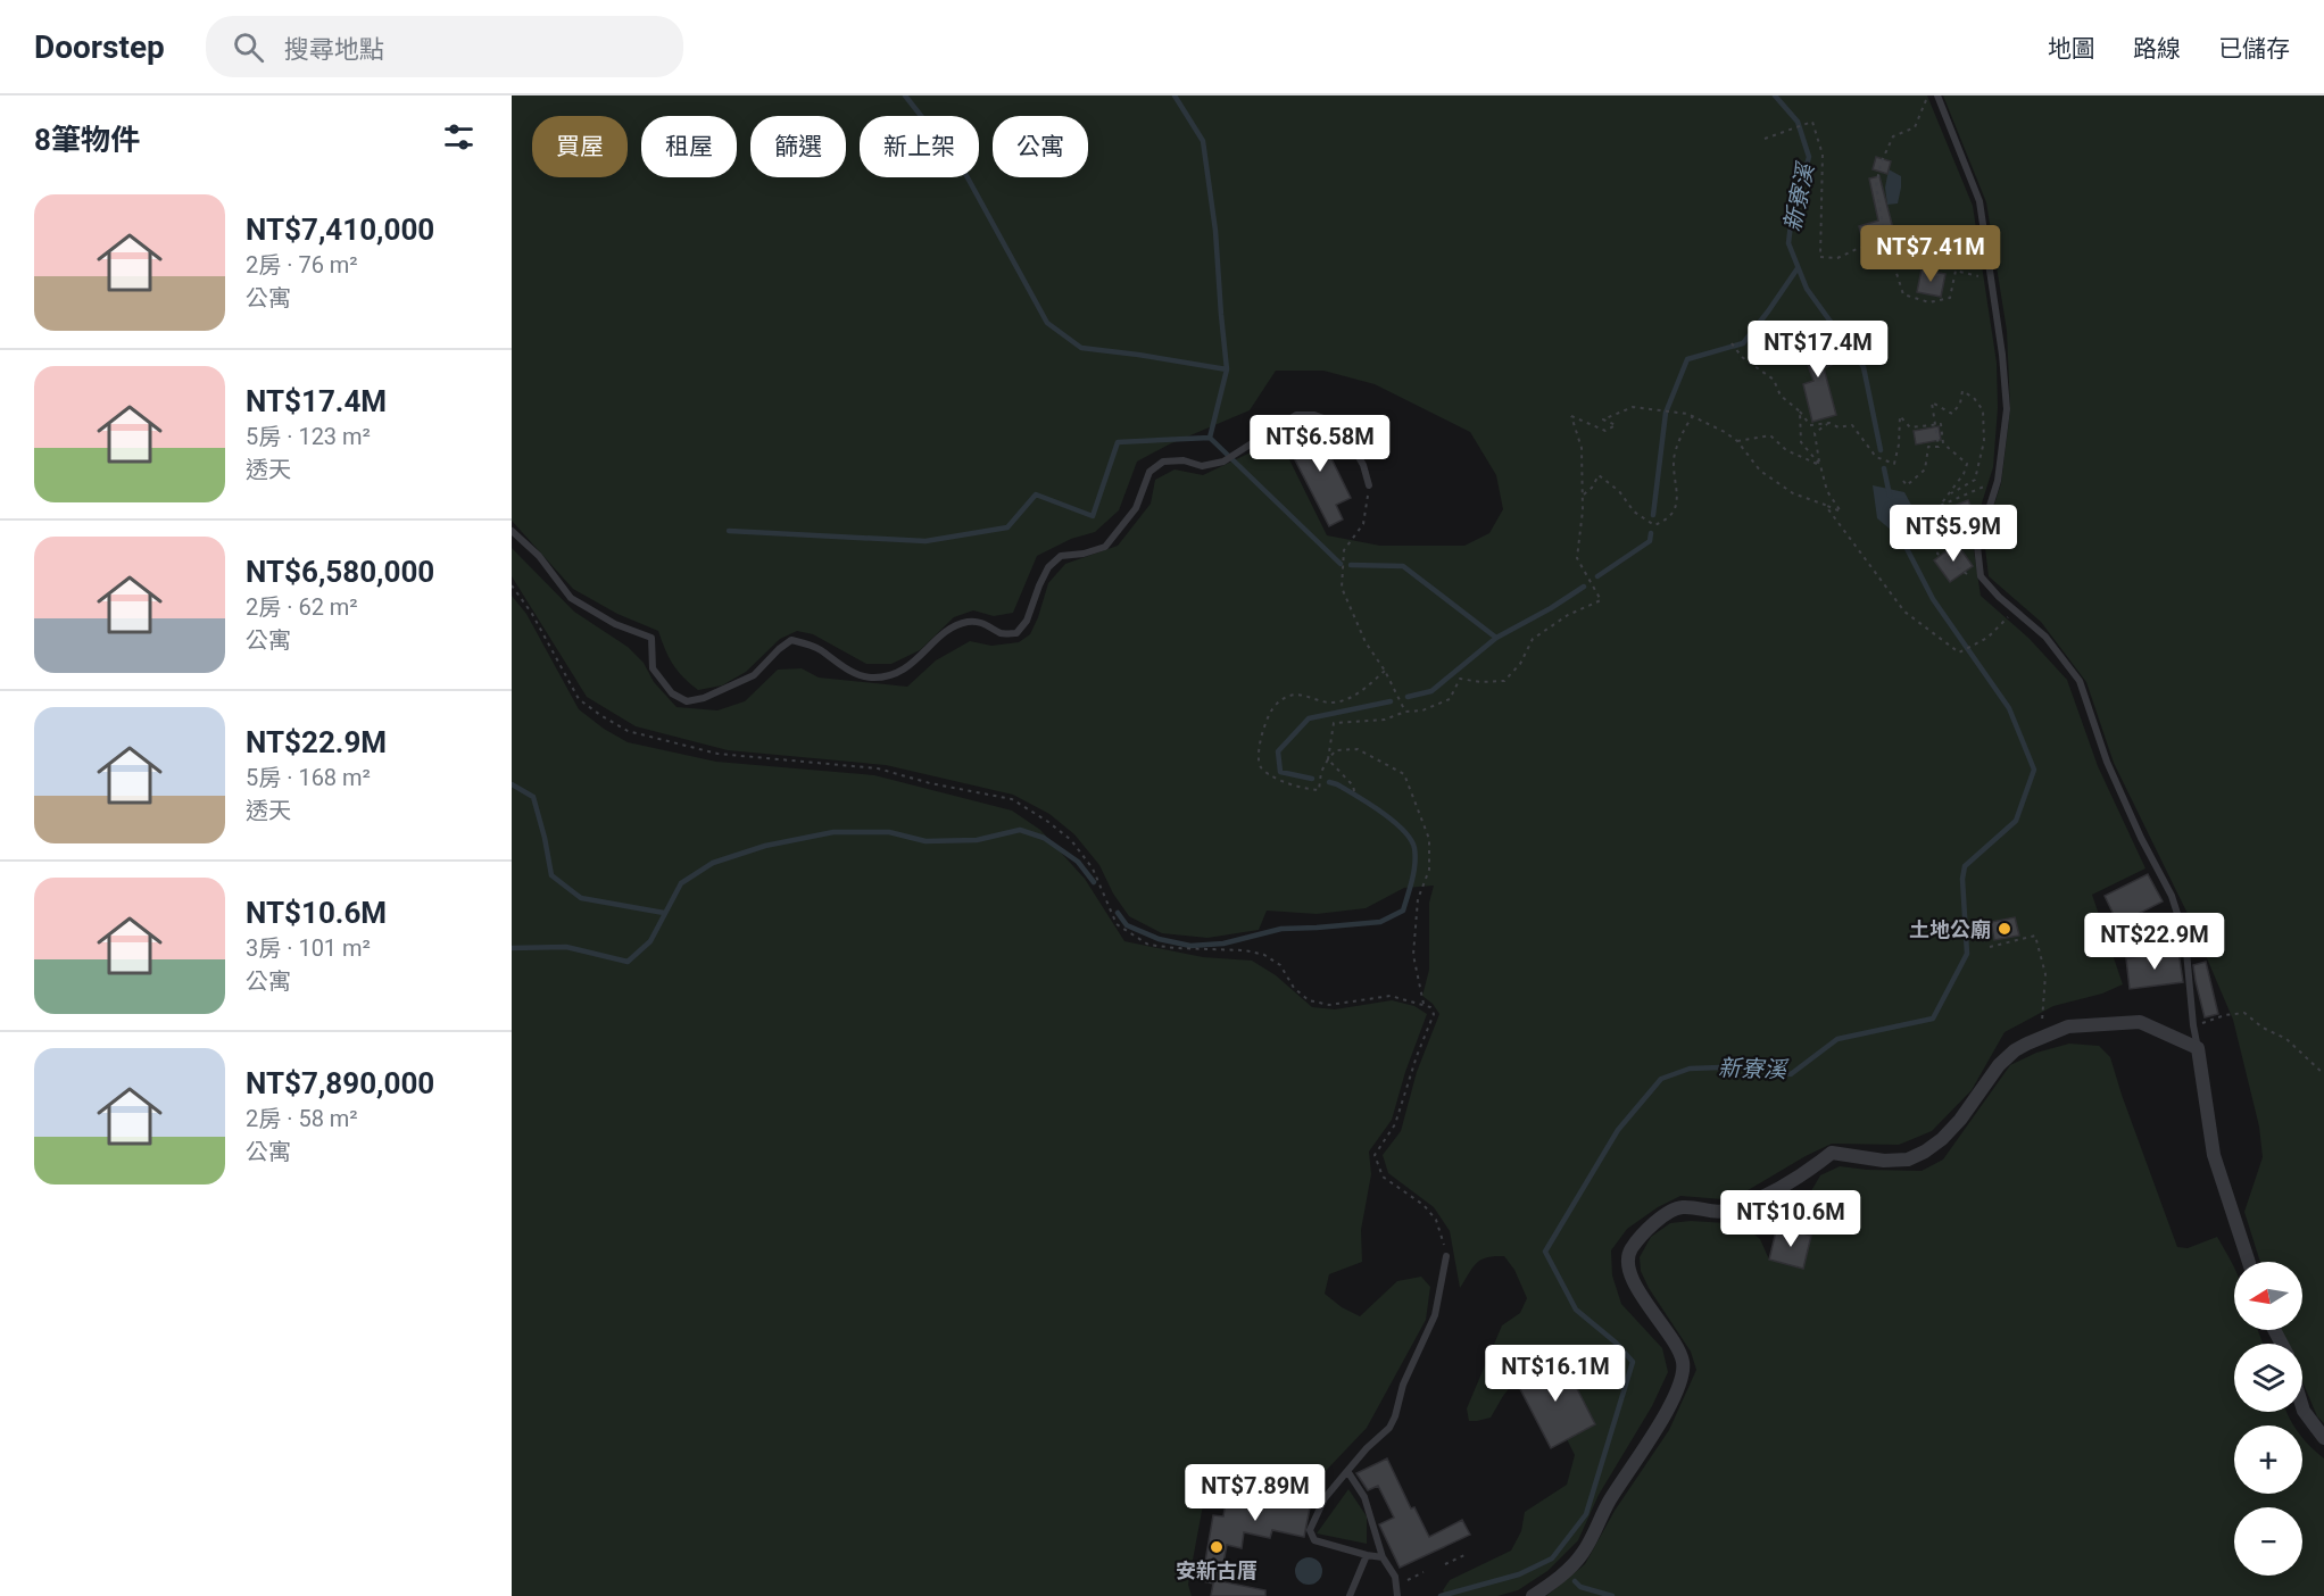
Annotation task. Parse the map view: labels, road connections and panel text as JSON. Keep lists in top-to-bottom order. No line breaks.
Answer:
{"water":["新寮溪"],"places":["土地公廟","安新古厝"],"north":"left","page":{"header":"Doorstep","search":"搜尋地點","nav":["地圖","路線","已儲存"],"heading":"8筆物件","chip":["買屋","租屋","篩選","新上架","公寓"],"list":[{"name":"NT$7,410,000","note":"2房 · 76 m² · 公寓"},{"name":"NT$17.4M","note":"5房 · 123 m² · 透天"},{"name":"NT$6,580,000","note":"2房 · 62 m² · 公寓"},{"name":"NT$22.9M","note":"5房 · 168 m² · 透天"},{"name":"NT$10.6M","note":"3房 · 101 m² · 公寓"},{"name":"NT$7,890,000","note":"2房 · 58 m² · 公寓"}],"price":["NT$7.41M","NT$17.4M","NT$6.58M","NT$5.9M","NT$22.9M","NT$10.6M","NT$16.1M","NT$7.89M"],"map_buttons":["+","−"]}}
